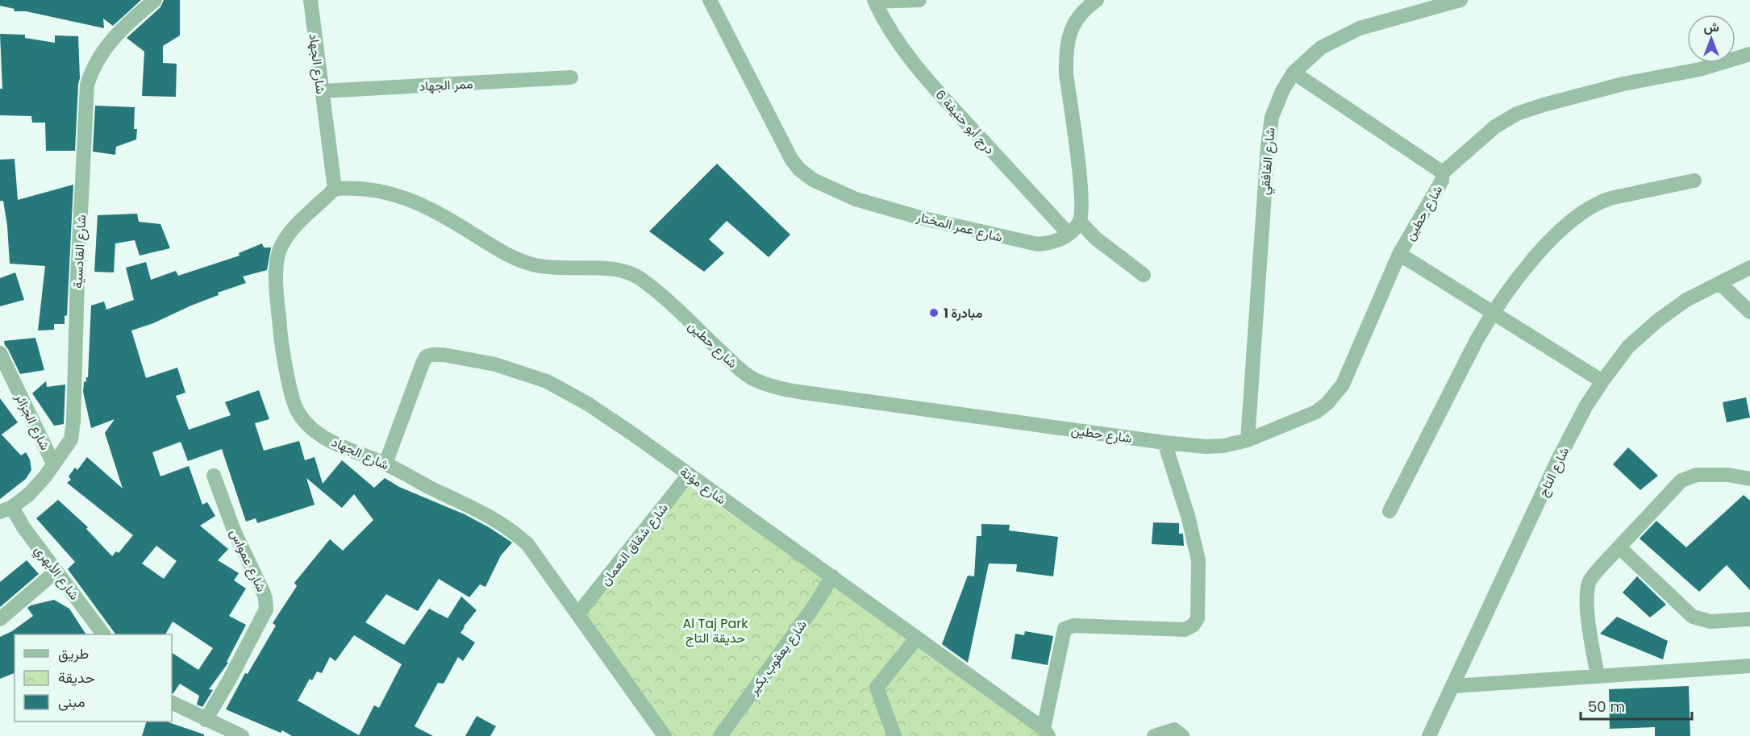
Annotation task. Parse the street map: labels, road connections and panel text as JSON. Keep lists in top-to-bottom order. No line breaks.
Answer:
{"streets":{"street":["شارع الجهاد","ممر الجهاد","درج أبو حنيفة 6","شارع الغافقي","شارع حطين","شارع عمر المختار","شارع القادسية","شارع الجزائر","شارع التاج","شارع مؤتة","شارع شقاق النعمان","شارع عمواس","شارع الأبهري","شارع يعقوب بكير"]},"crossings":[["شارع الجهاد","ممر الجهاد"],["شارع الجهاد","شارع حطين"],["شارع الجهاد","شارع مؤتة"],["شارع الجهاد","شارع شقاق النعمان"],["درج أبو حنيفة 6","شارع عمر المختار"],["شارع الغافقي","شارع حطين"],["شارع القادسية","شارع الجزائر"],["شارع القادسية","شارع الأبهري"],["شارع مؤتة","شارع شقاق النعمان"],["شارع مؤتة","شارع يعقوب بكير"]],"parks":["Al Taj Park حديقة التاج"],"places":["مبادرة 1"],"legend":["طريق","حديقة","مبنى"],"scale_bar":"50 m","north":"top"}
